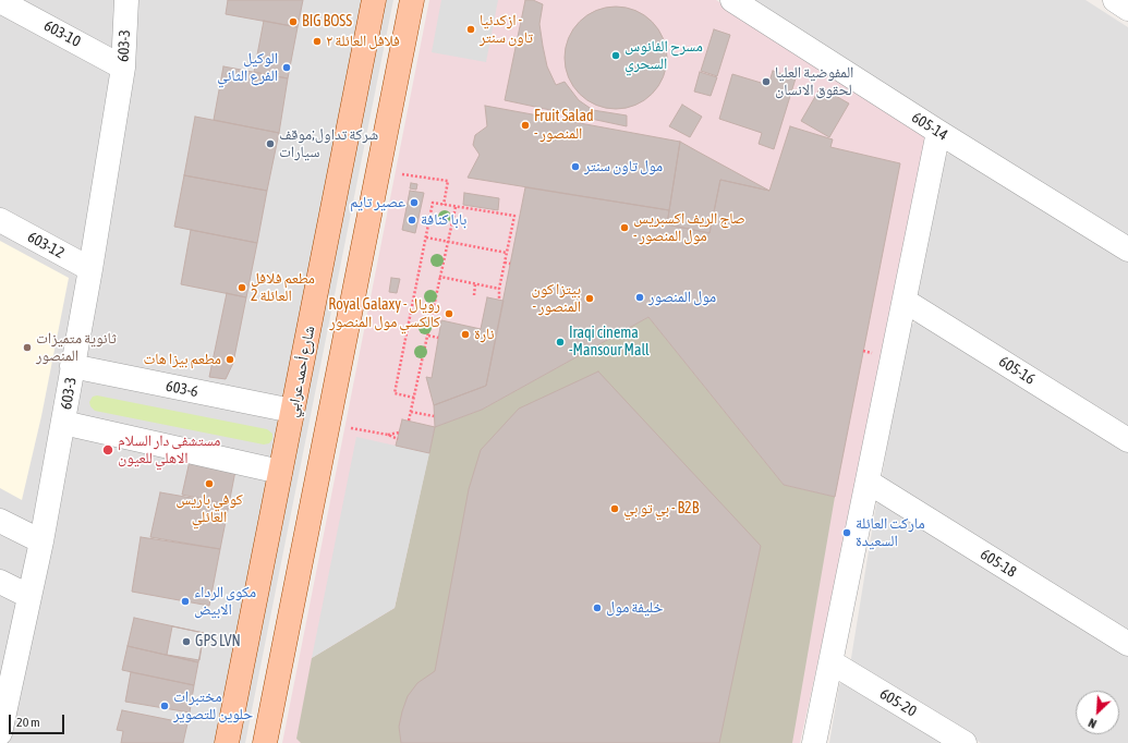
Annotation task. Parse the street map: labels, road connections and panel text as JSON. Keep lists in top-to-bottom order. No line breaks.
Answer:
{"streets":{"main road":["شارع أحمد عرابي"],"street":["603-10","603-3","605-14","603-12","605-16","603-6","605-18","605-20"]},"crossings":[["603-10","603-3"],["603-3","603-12"],["603-3","603-6"],["شارع أحمد عرابي","603-6"]],"places":["BIG BOSS","ازكدنيا - تاون سنتر","فلافل العائلة ٢","مسرح الفانوس السحري","الوكيل الفرع الثاني","المفوضية العليا لحقوق الانسان","Fruit Salad - المنصور","شركة تداول;موقف سيارات","مول تاون سنتر","عصير تايم","بابا كنافة","صاج الريف اكسبريس - مول المنصور","مطعم فلافل العائلة 2","مول المنصور","بيتزا كون - المنصور","Royal Galaxy - رويال كالكسي مول المنصور","نارة","Iraqi cinema -Mansour Mall","ثانوية متميزات المنصور","مطعم بيزا هات","مستشفى دار السلام الاهلي للعيون","كوفي باريس العائلي","بي تو بي - B2B","ماركت العائلة السعيدة","مكوى الرداء الابيض","خليفة مول","GPS LVN","مختبرات حلوين للتصوير"],"scale_bar":"20 m","north":"bottom left"}
